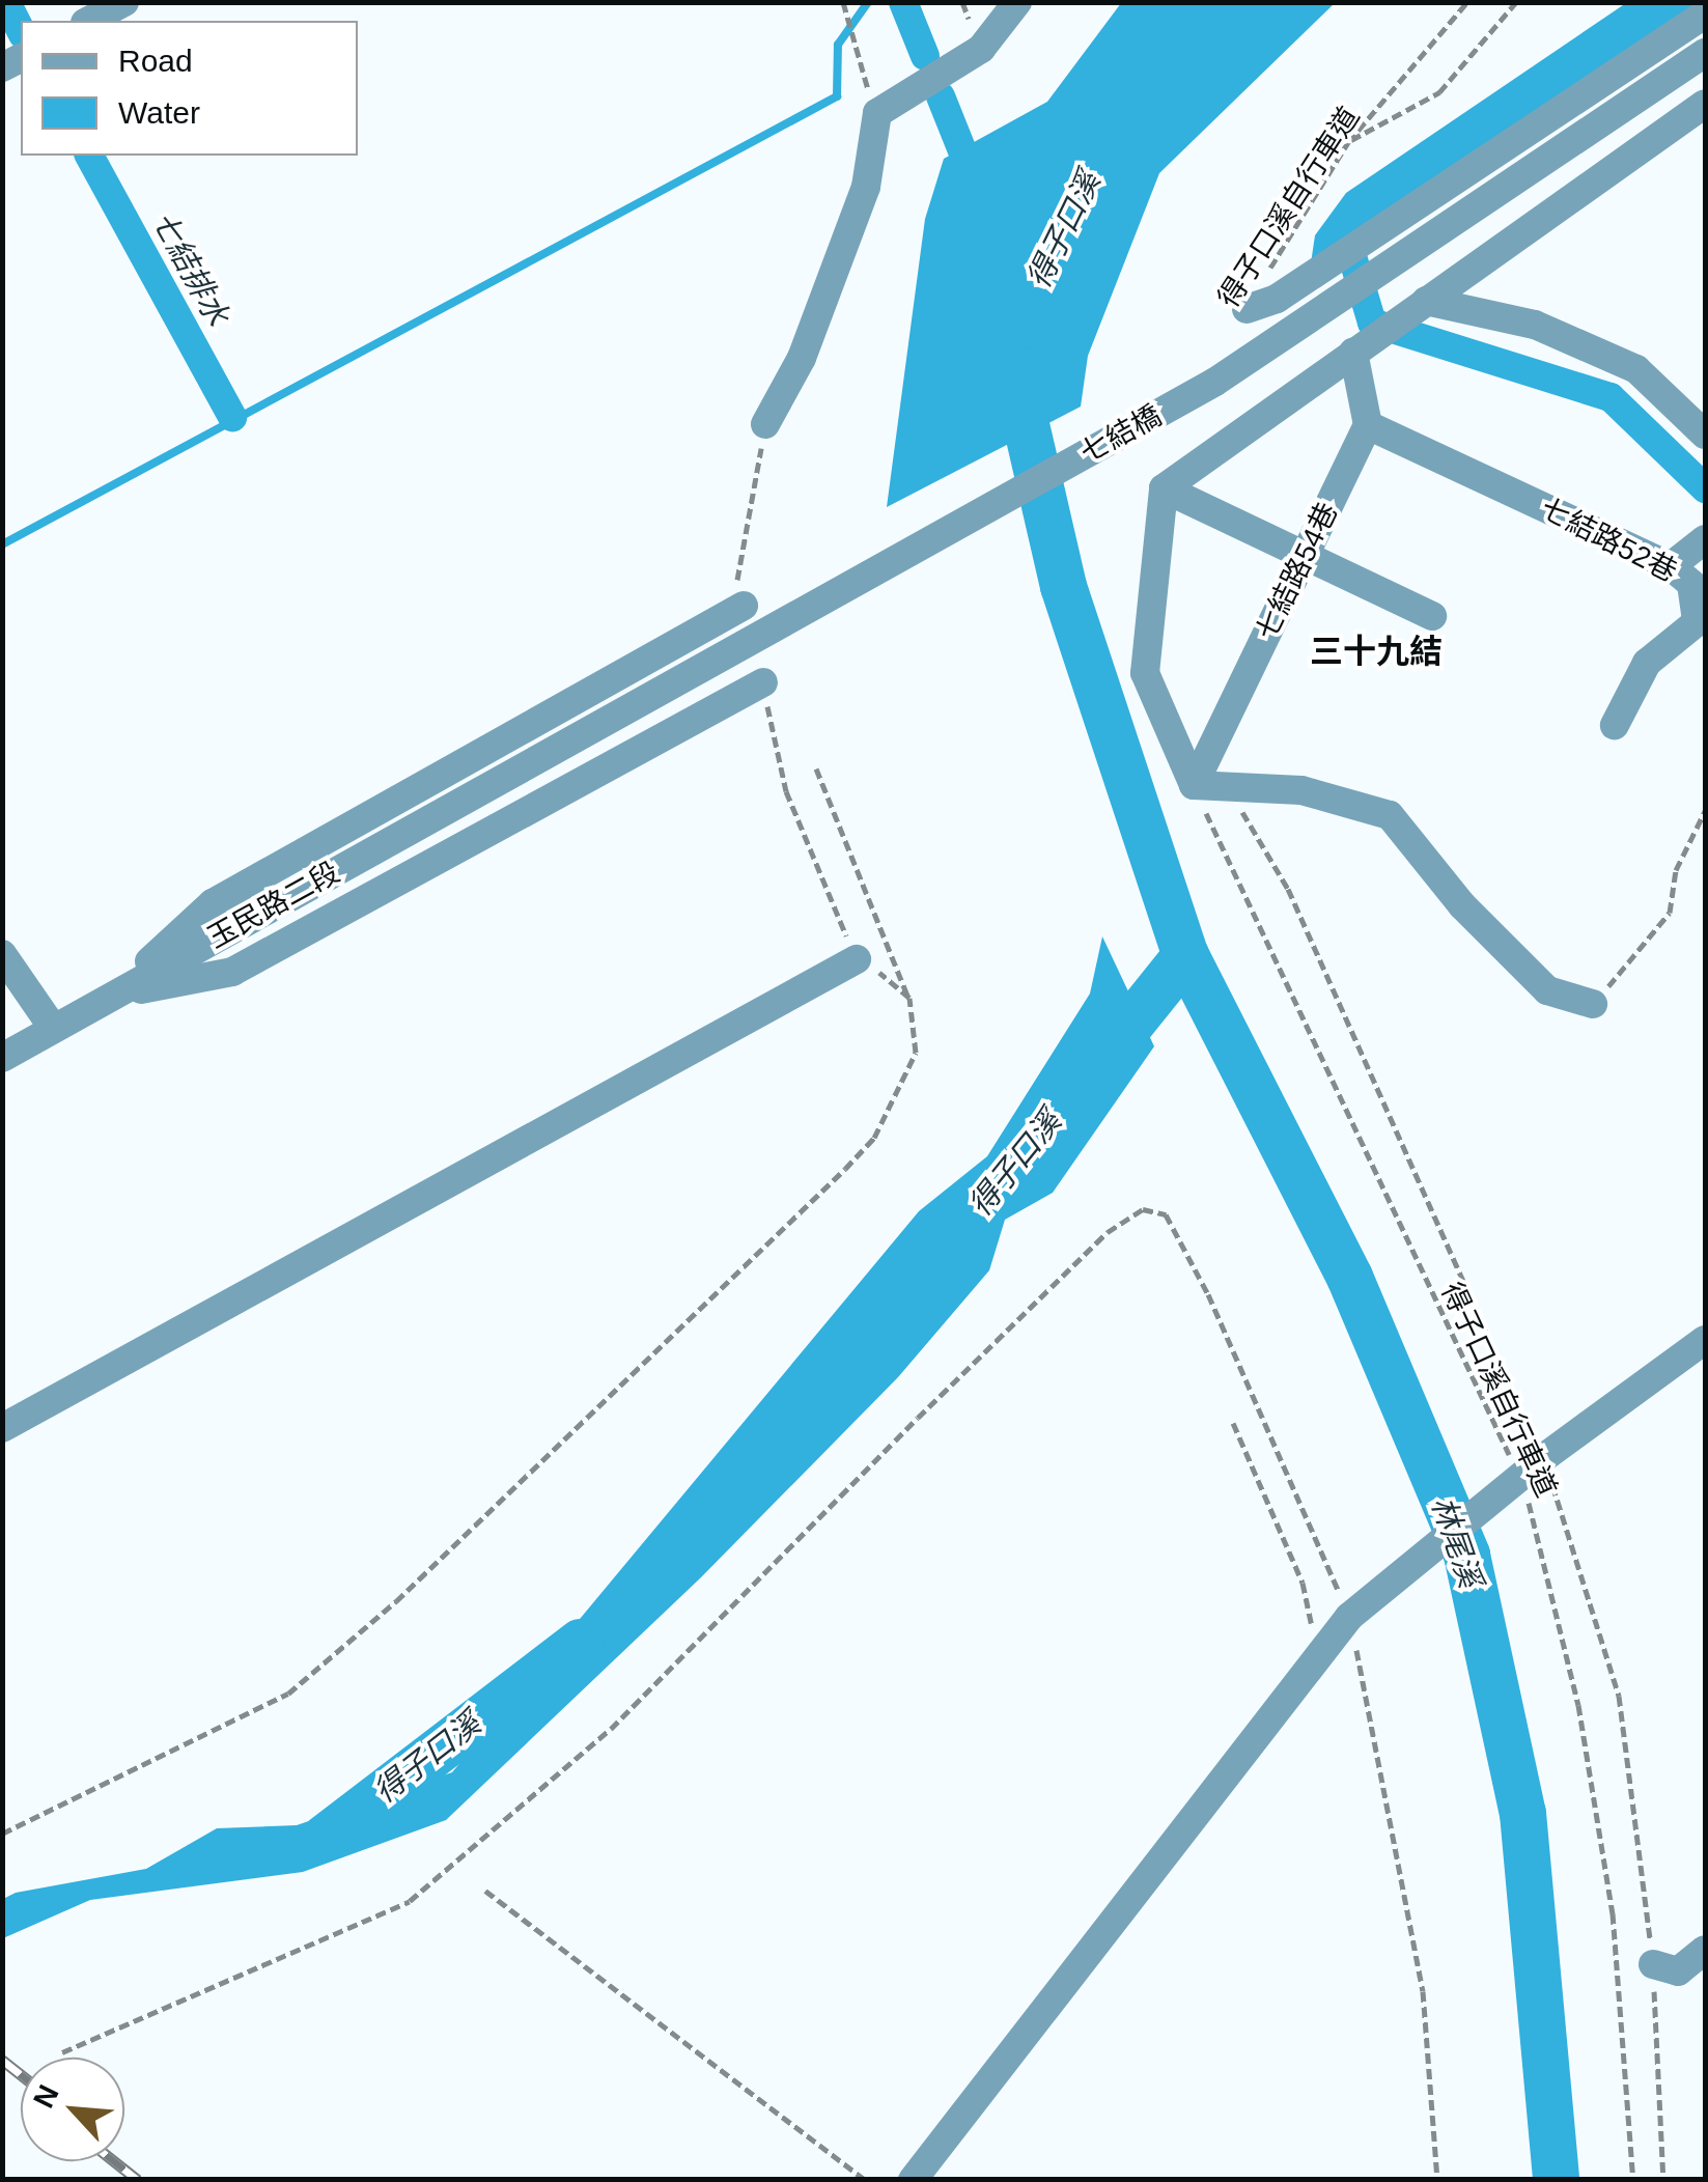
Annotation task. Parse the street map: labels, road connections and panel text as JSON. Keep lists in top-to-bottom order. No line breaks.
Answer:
{"streets":{"street":["七結橋","七結路52巷","七結路54巷","玉民路二段"],"path":["得子口溪自行車道"]},"crossings":[["得子口溪自行車道","七結路54巷"],["七結橋","玉民路二段"],["七結路52巷","七結路54巷"]],"districts":["三十九結"],"water":["得子口溪","七結排水","林尾溪"],"legend":["Road","Water"],"north":"top left"}
